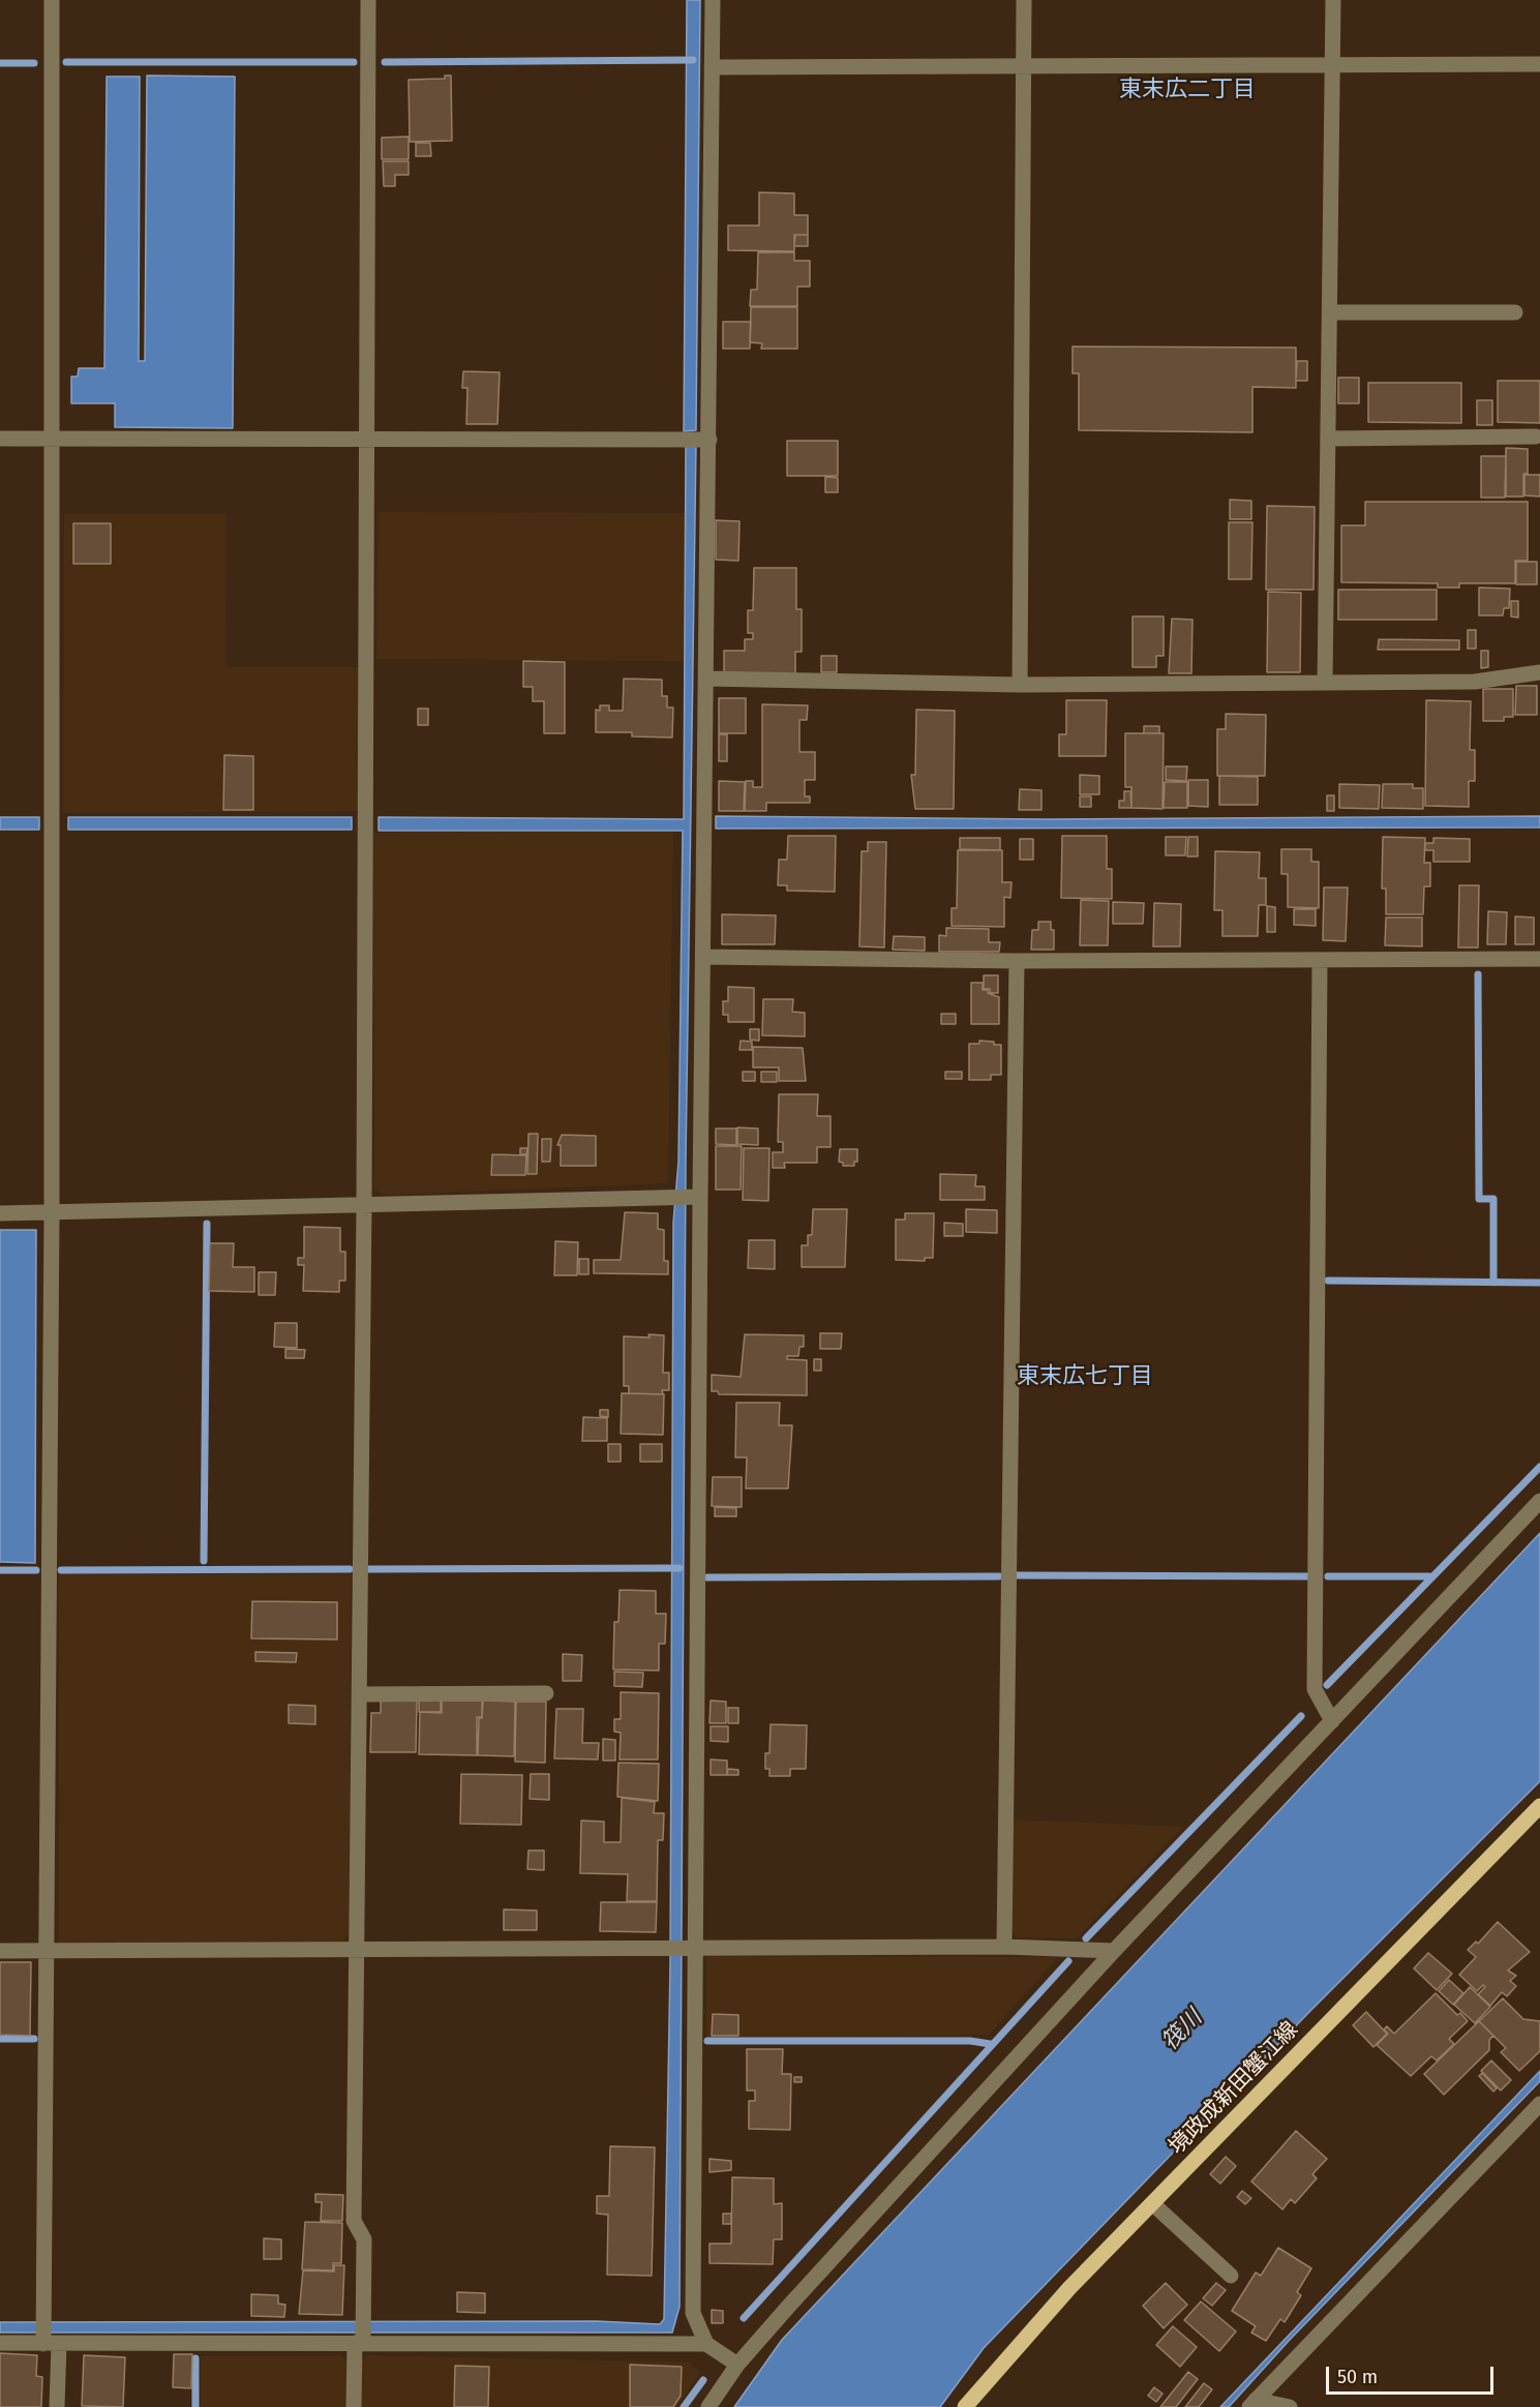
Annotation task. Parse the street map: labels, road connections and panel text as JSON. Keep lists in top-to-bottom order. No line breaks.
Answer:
{"streets":{"main road":["境政成新田蟹江線"]},"districts":["東末広二丁目","東末広七丁目"],"water":["筏川"],"scale_bar":"50 m"}
